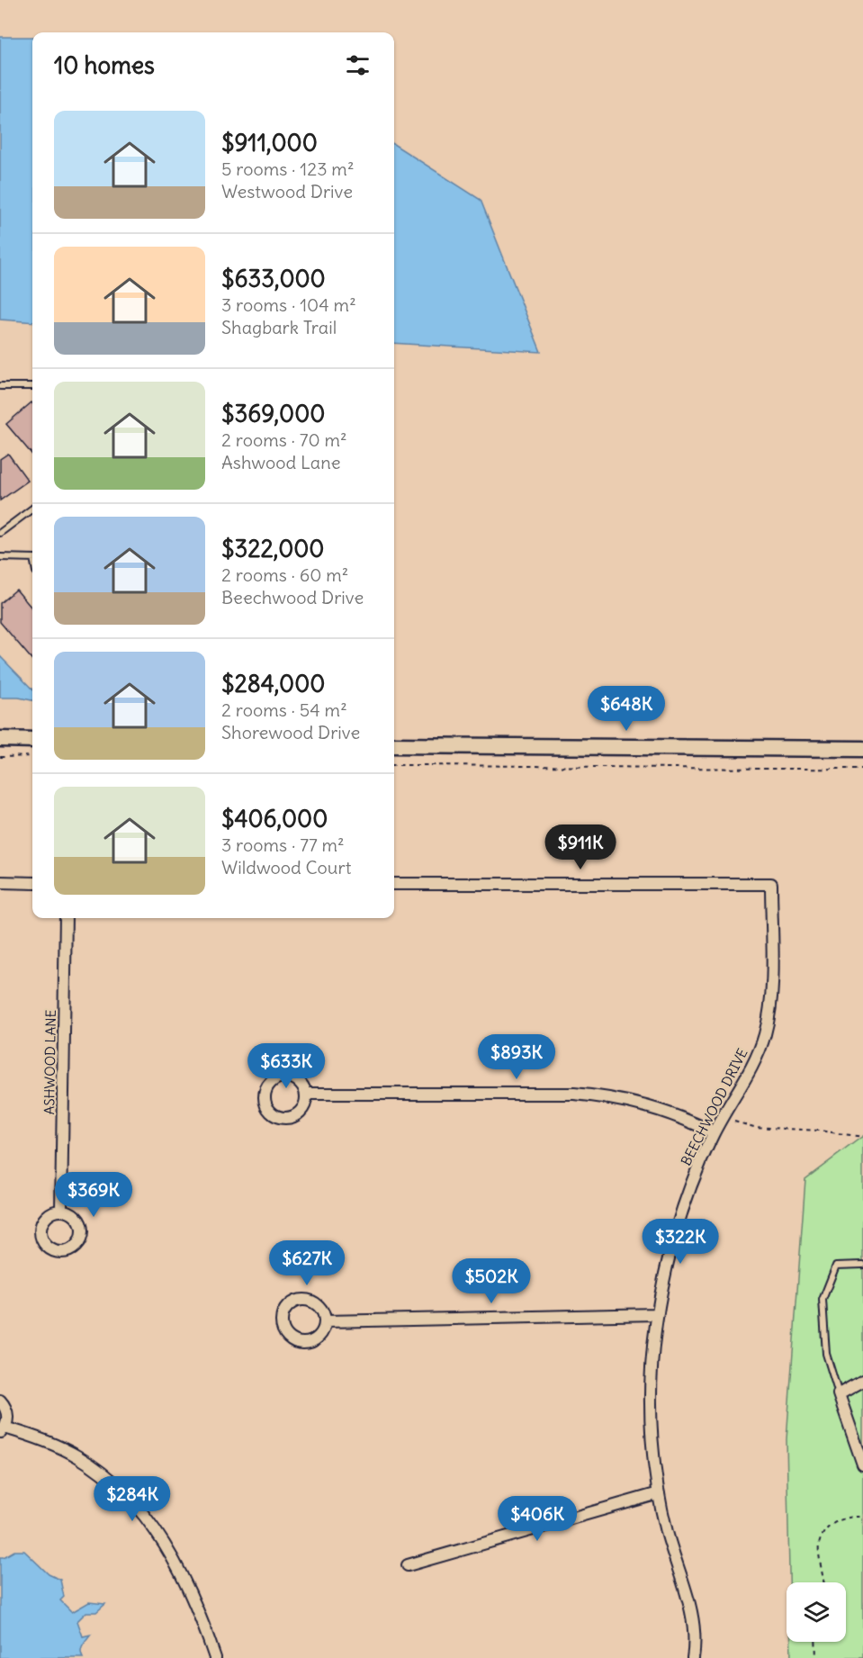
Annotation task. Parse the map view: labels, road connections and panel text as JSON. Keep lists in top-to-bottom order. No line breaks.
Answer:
{"streets":{"street":["ASHWOOD LANE","BEECHWOOD DRIVE"]},"page":{"heading":"10 homes","list":[{"name":"$911,000","note":"5 rooms · 123 m² · Westwood Drive"},{"name":"$633,000","note":"3 rooms · 104 m² · Shagbark Trail"},{"name":"$369,000","note":"2 rooms · 70 m² · Ashwood Lane"},{"name":"$322,000","note":"2 rooms · 60 m² · Beechwood Drive"},{"name":"$284,000","note":"2 rooms · 54 m² · Shorewood Drive"},{"name":"$406,000","note":"3 rooms · 77 m² · Wildwood Court"}],"price":["$648K","$911K","$893K","$633K","$369K","$322K","$627K","$502K","$284K","$406K"]}}
